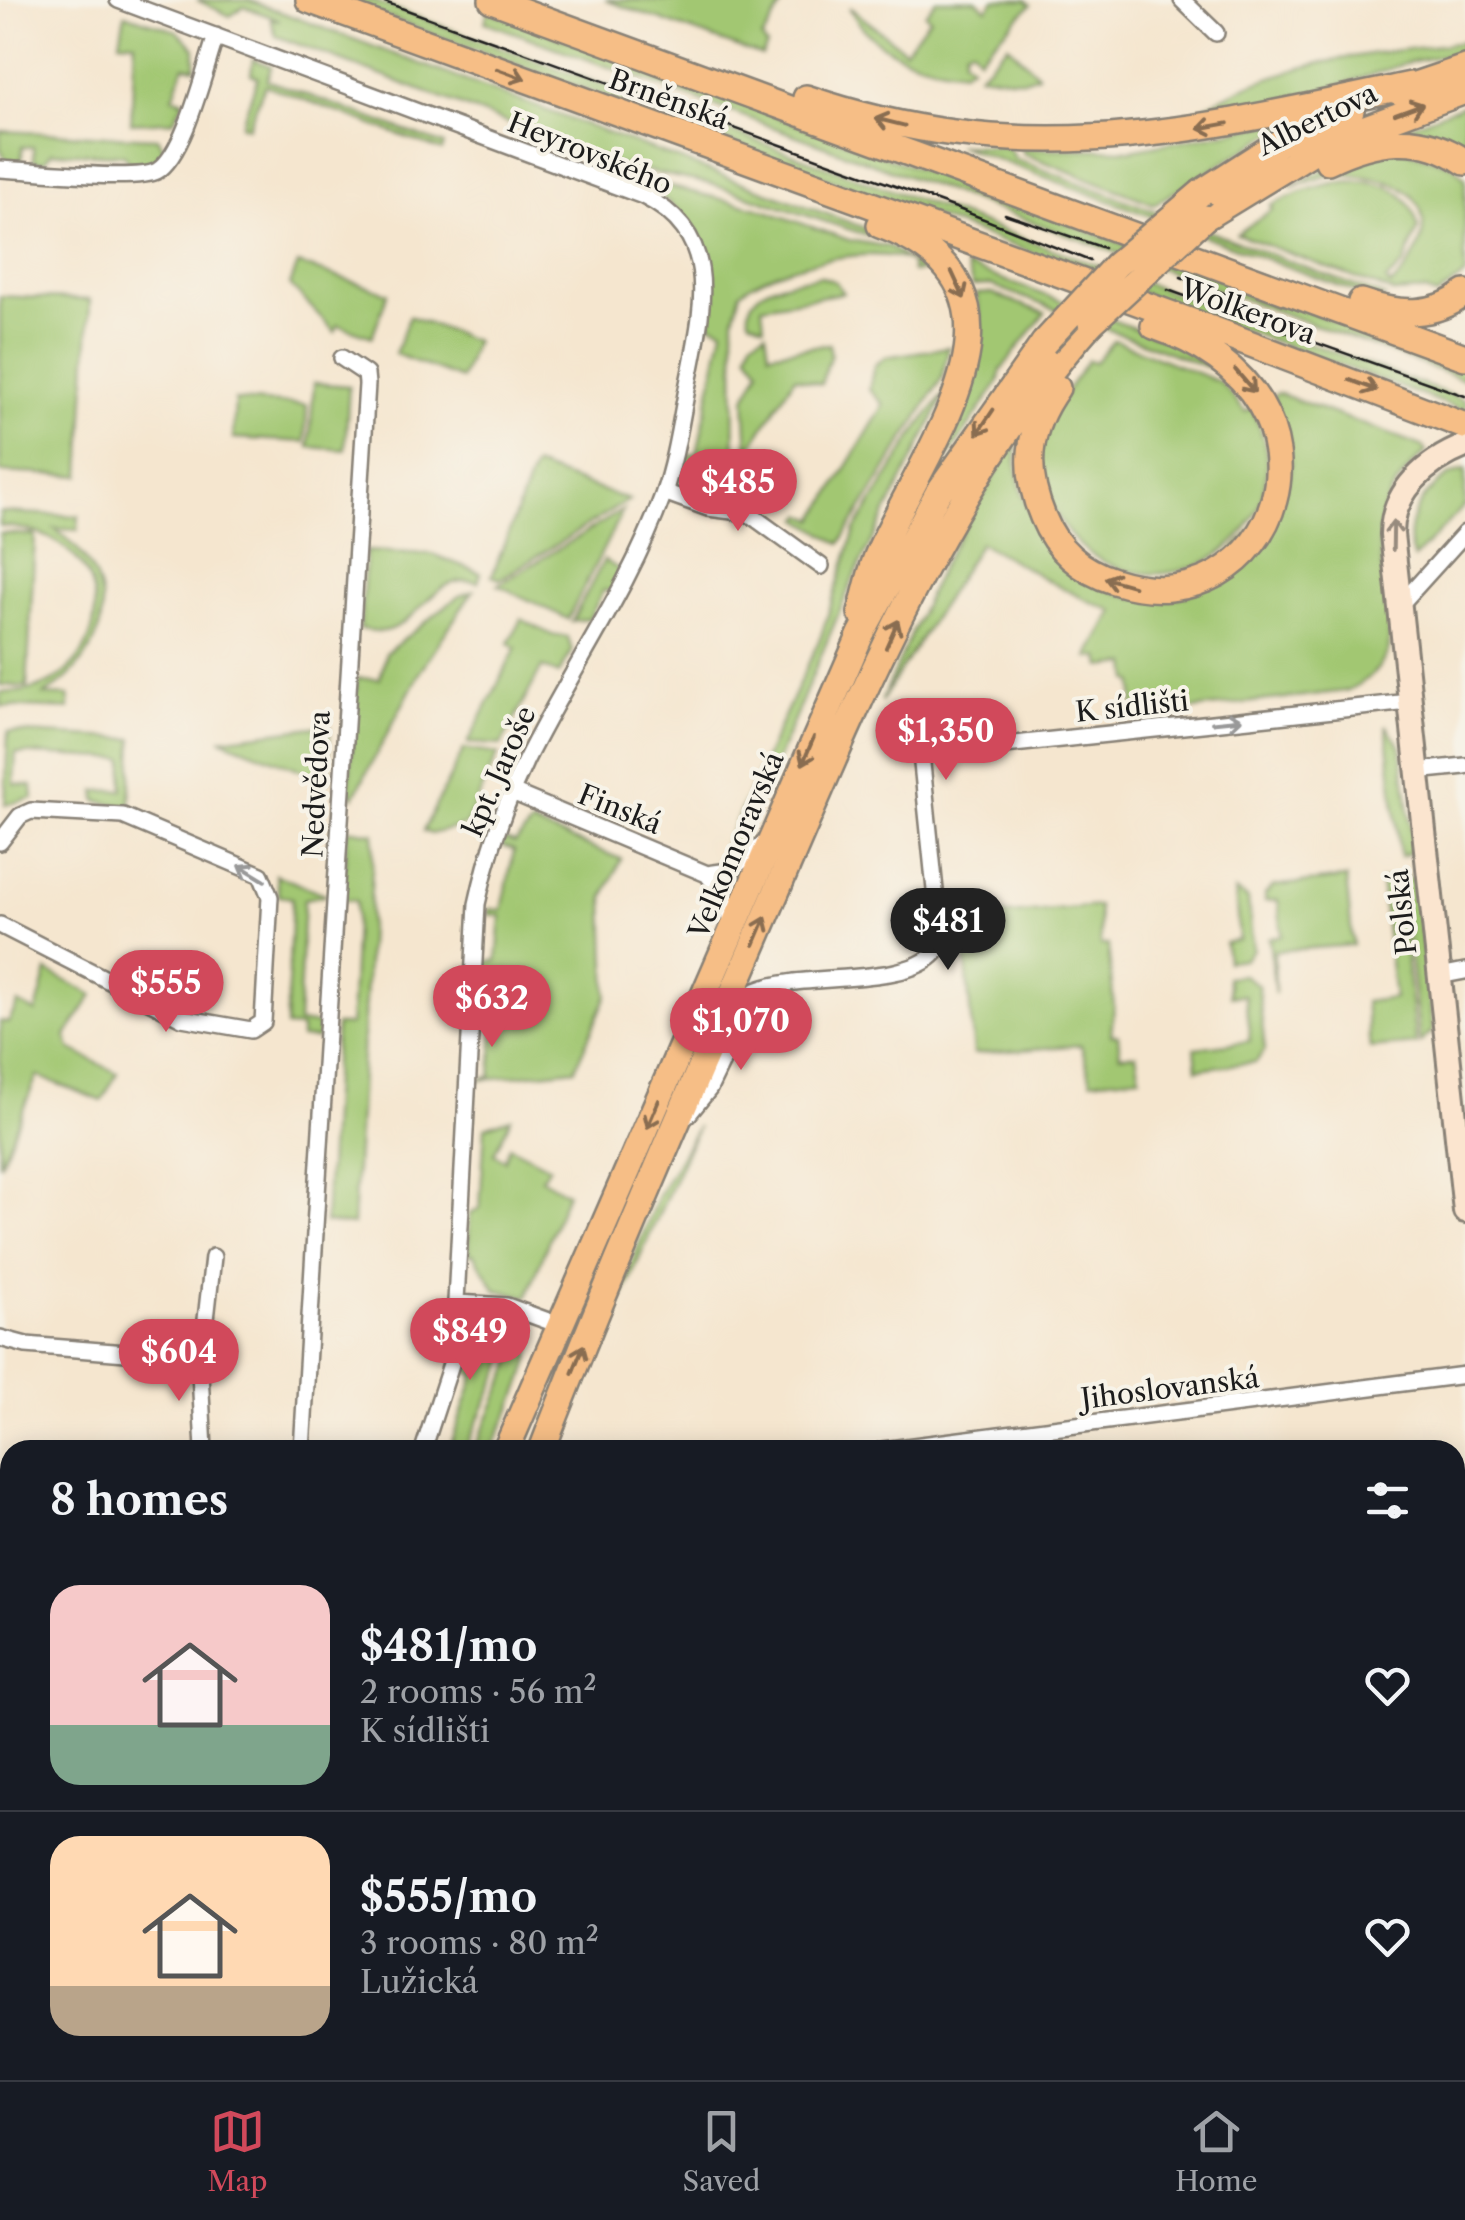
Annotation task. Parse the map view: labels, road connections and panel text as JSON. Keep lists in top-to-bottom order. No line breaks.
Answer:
{"streets":{"main road":["Brněnská","Albertova","Wolkerova","Velkomoravská"],"street":["Heyrovského","K sídlišti","kpt. Jaroše","Nedvědova","Finská","Polská","Jihoslovanská"]},"crossings":[["Brněnská","Wolkerova"],["Albertova","Velkomoravská"],["Heyrovského","kpt. Jaroše"],["K sídlišti","Velkomoravská"],["K sídlišti","Polská"],["kpt. Jaroše","Finská"]],"one_way":["K sídlišti"],"page":{"price":["$485","$1,350","$481","$555","$632","$1,070","$849","$604"],"heading":"8 homes","list":[{"name":"$481/mo","note":"2 rooms · 56 m² · K sídlišti"},{"name":"$555/mo","note":"3 rooms · 80 m² · Lužická"}],"tabs":["Map","Saved","Home"]}}
